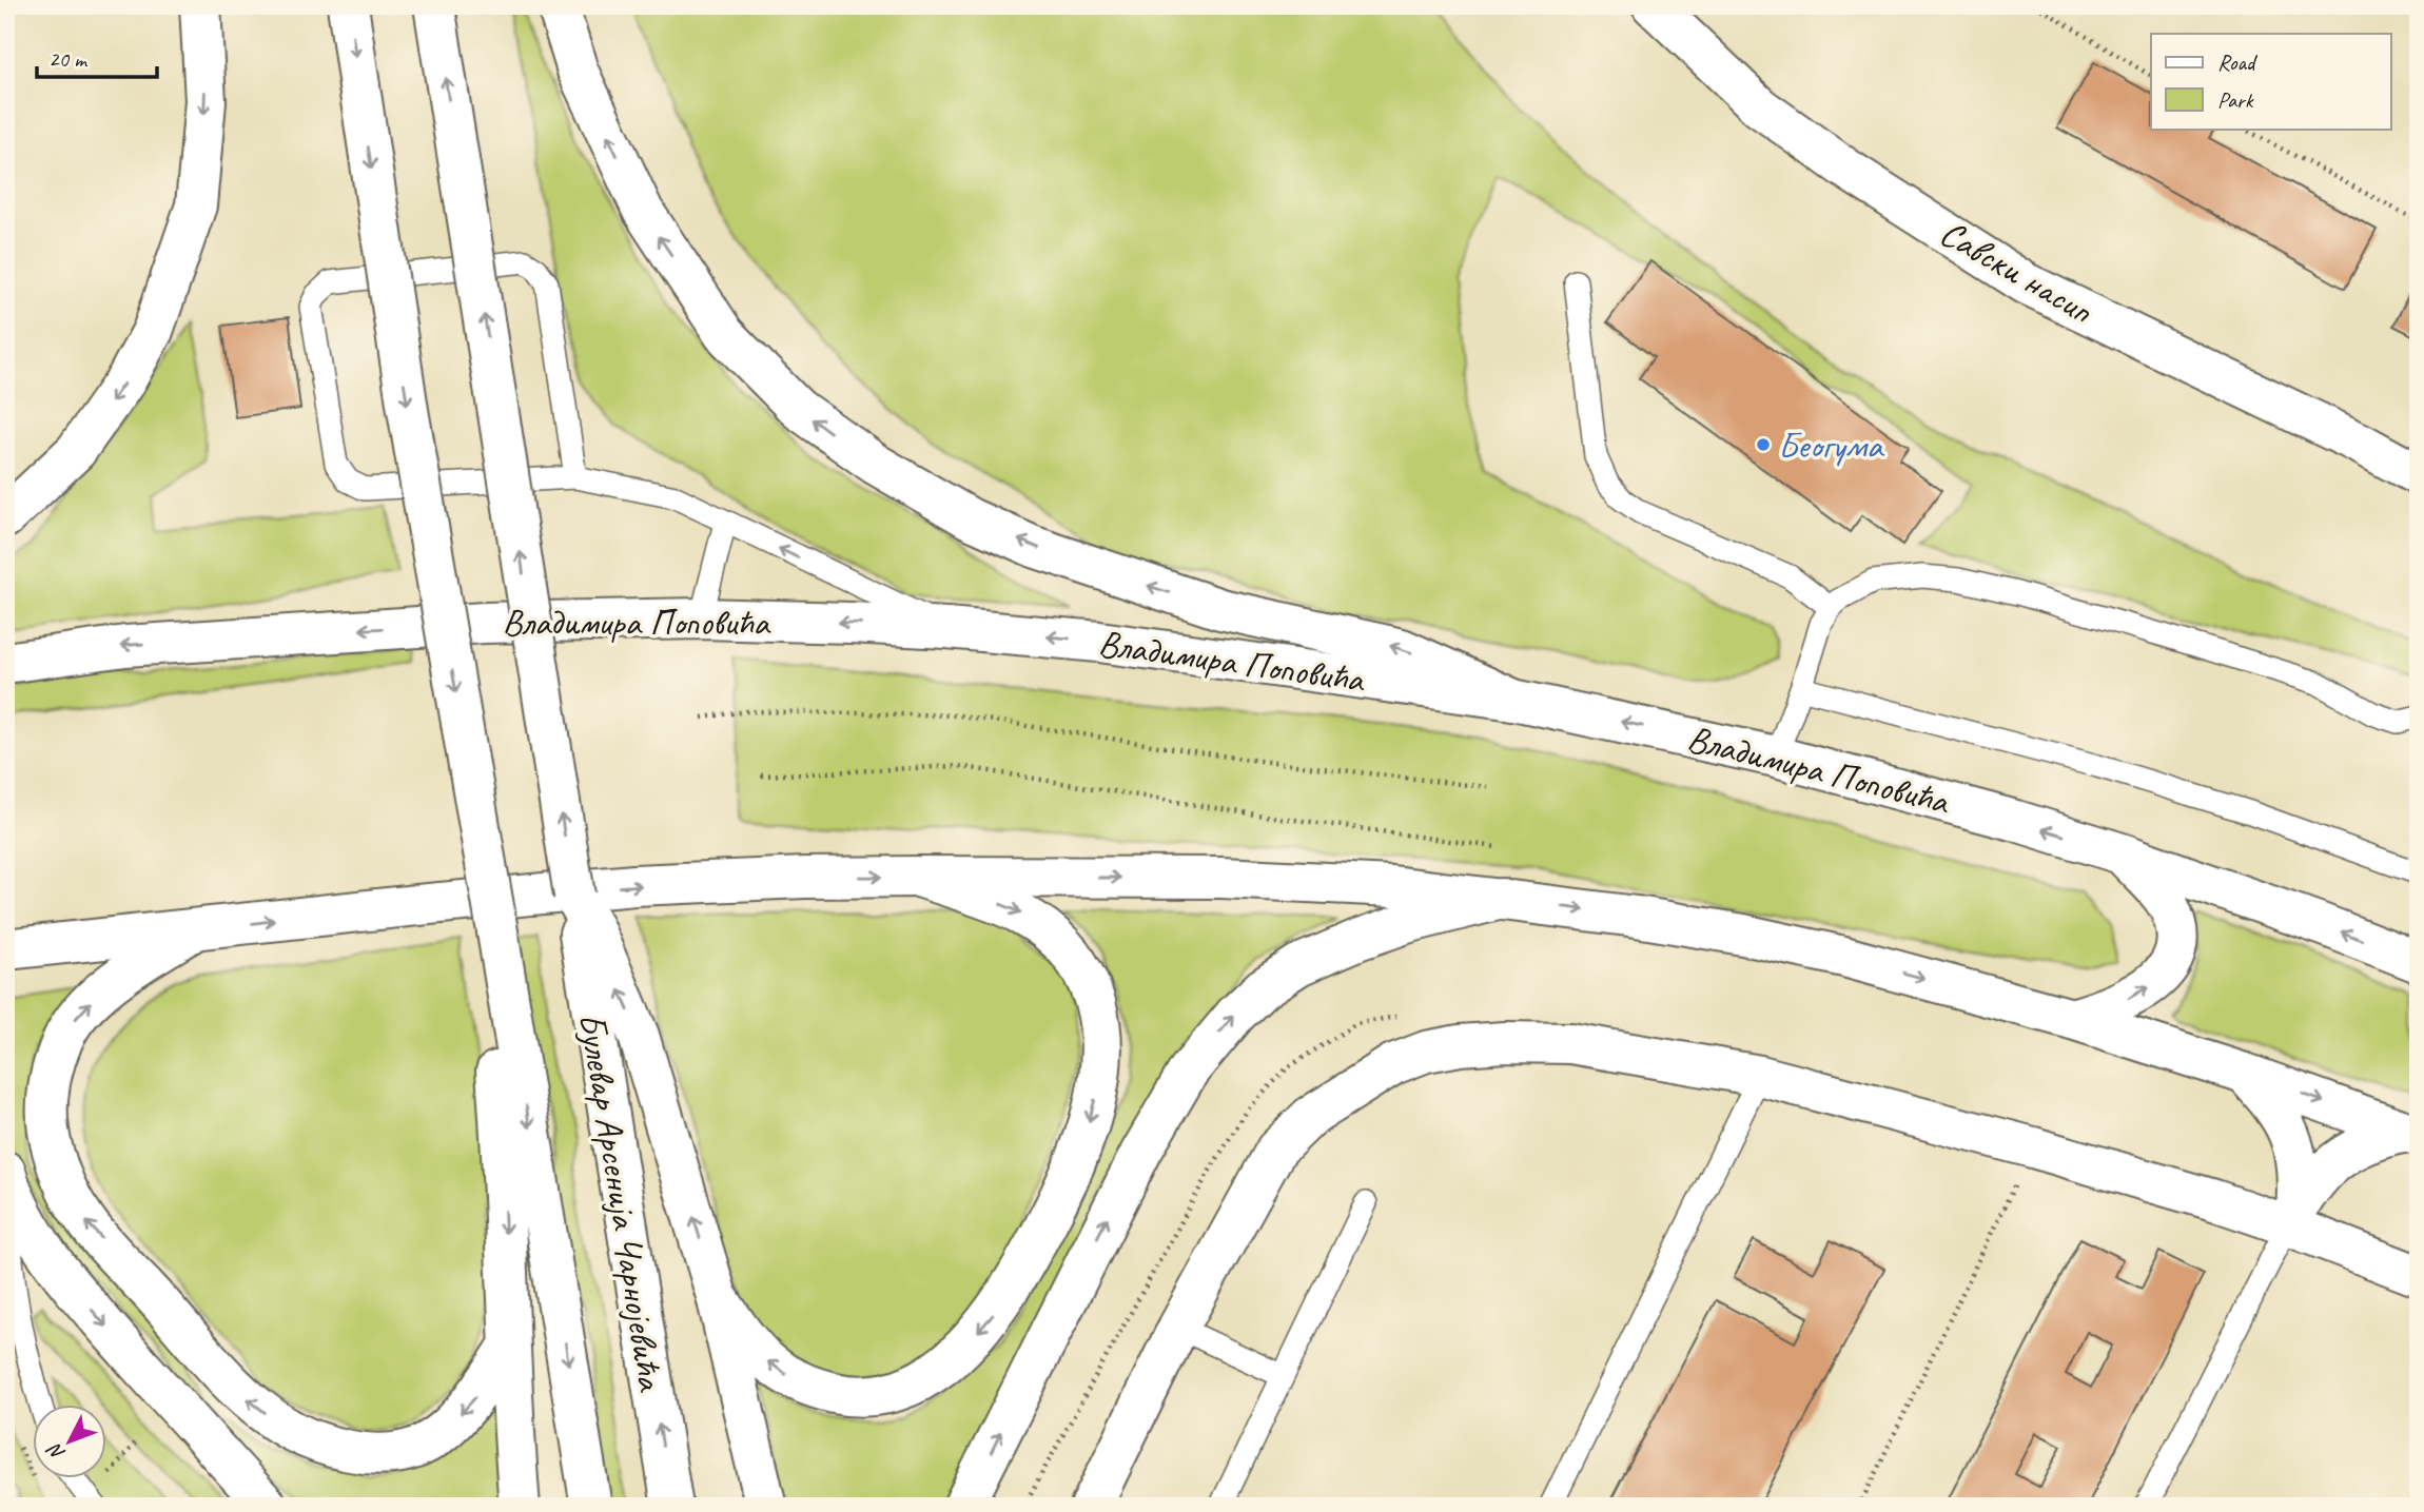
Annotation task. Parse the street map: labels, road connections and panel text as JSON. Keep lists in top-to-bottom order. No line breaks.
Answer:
{"streets":{"main road":["Савски насип","Владимира Поповића","Булевар Арсенија Чарнојевића"]},"places":["Беогума"],"legend":["Road","Park"],"scale_bar":"20 m","north":"bottom left"}
